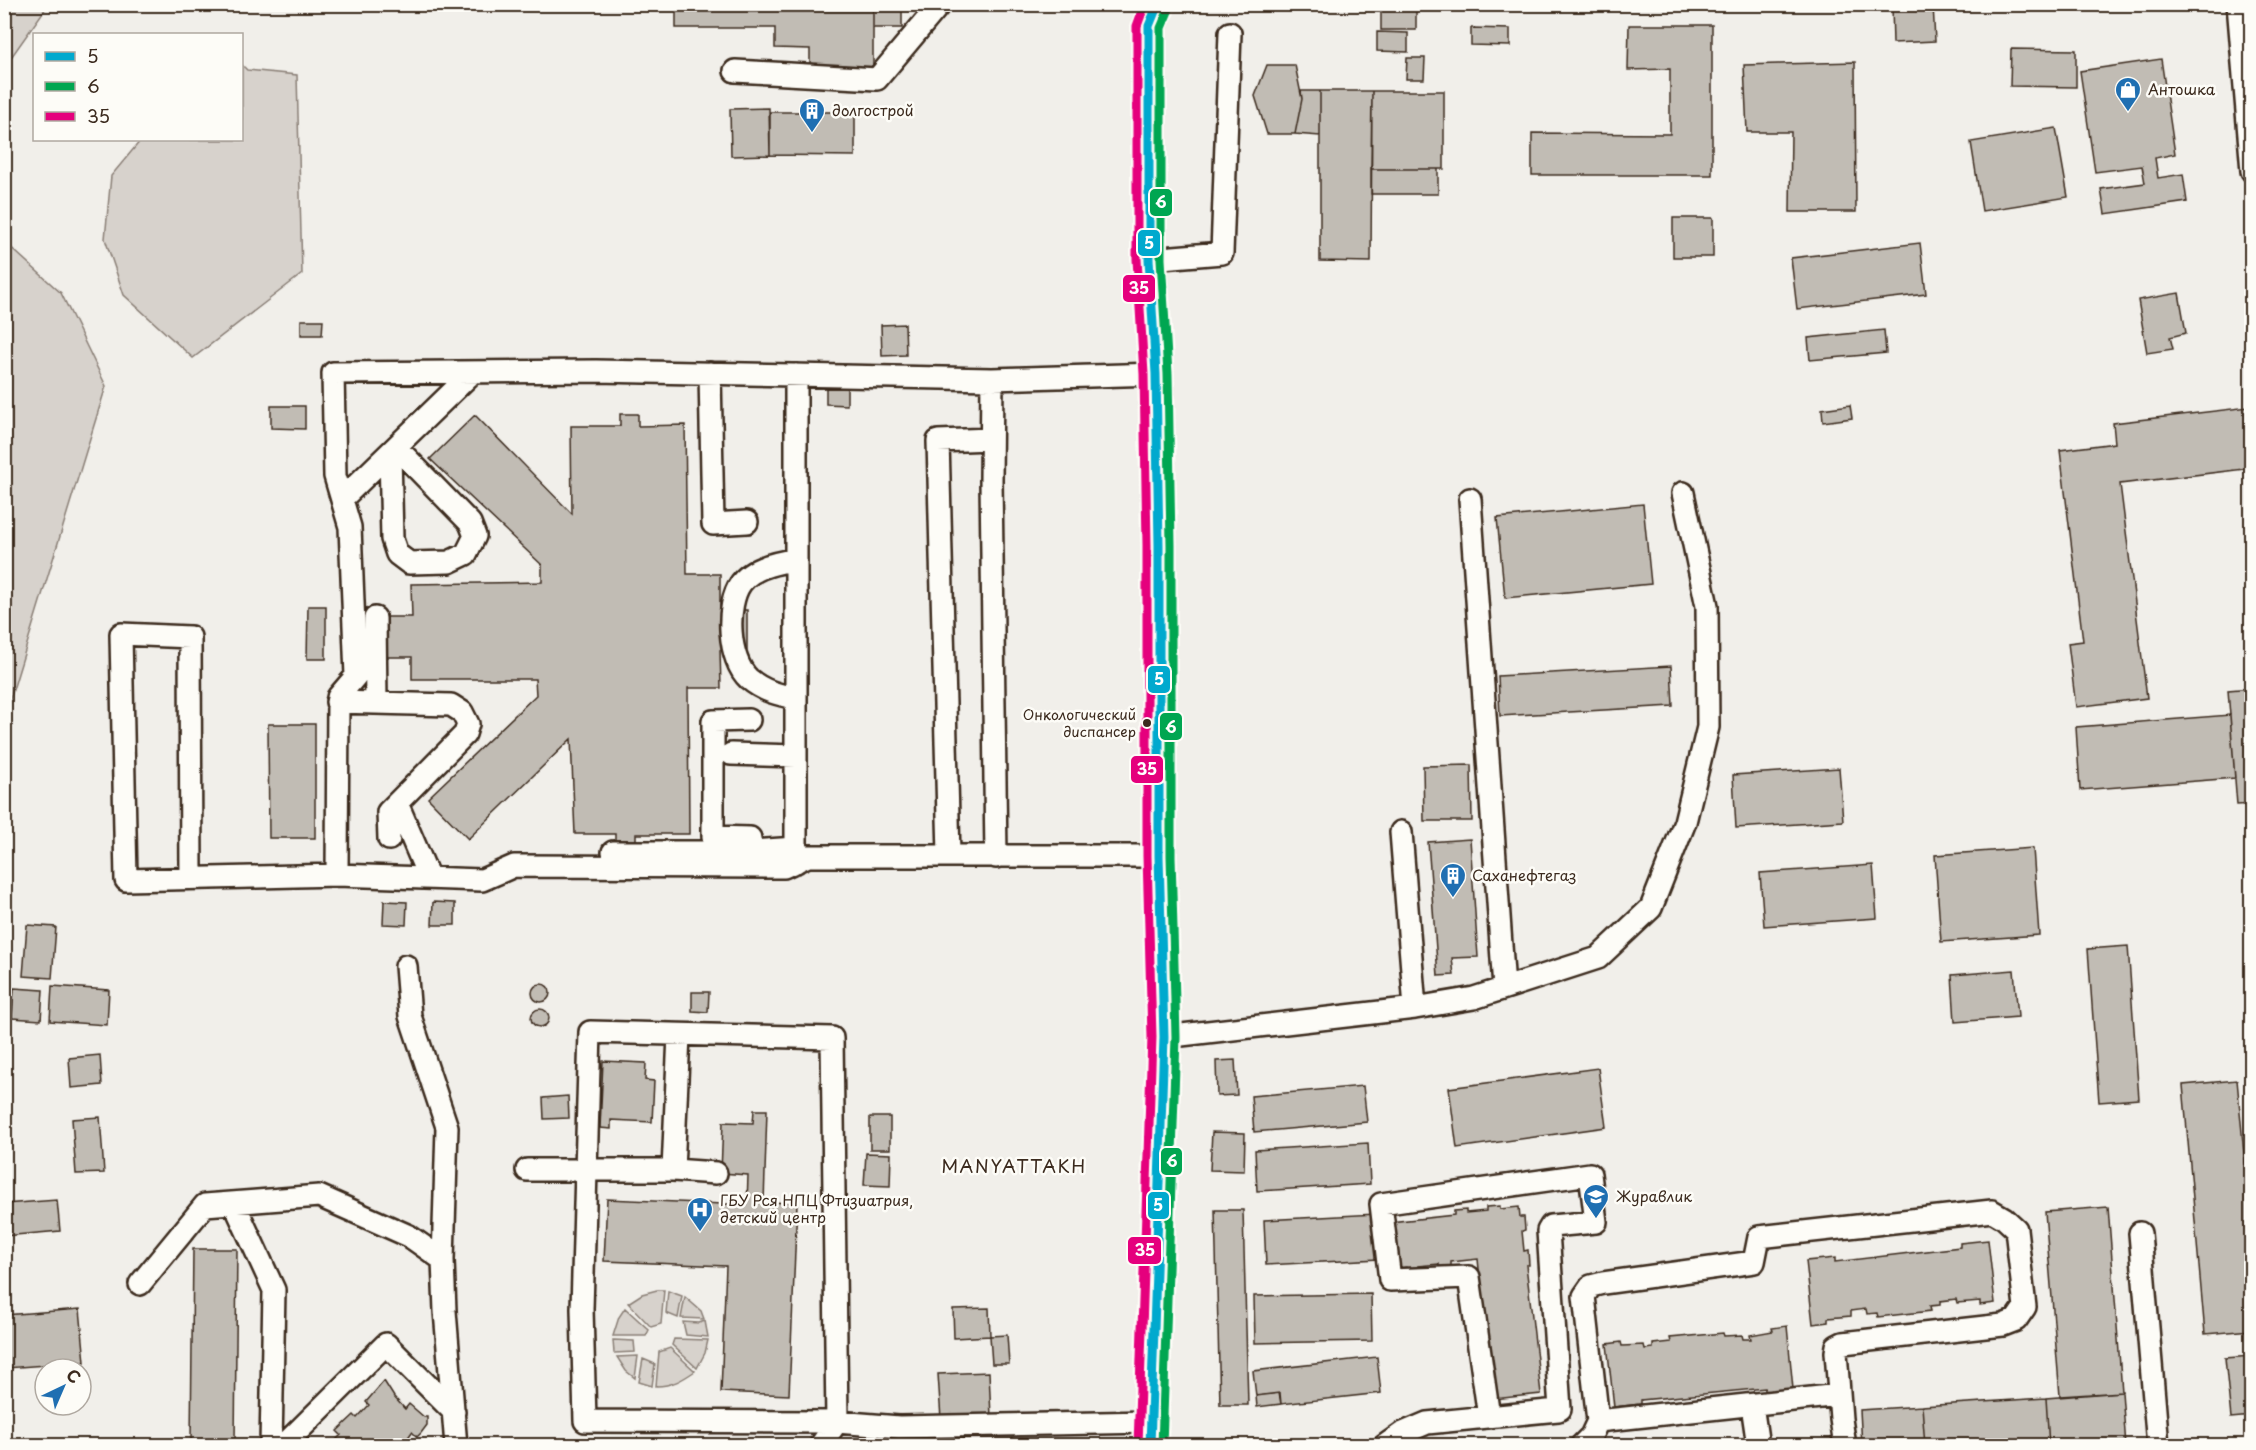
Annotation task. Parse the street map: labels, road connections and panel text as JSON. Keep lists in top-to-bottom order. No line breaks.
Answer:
{"districts":["MANYATTAKH"],"places":{"shop":["Антошка"],"building":["долгострой","Саханефтегаз"],"other":["Онкологический диспансер"],"school or university":["Журавлик"],"hospital":["ГБУ Рся НПЦ Фтизиатрия, детский центр"]},"lines":["transit line 5","transit line 35","transit line 6"],"legend":["5","6","35"],"north":"top right"}
